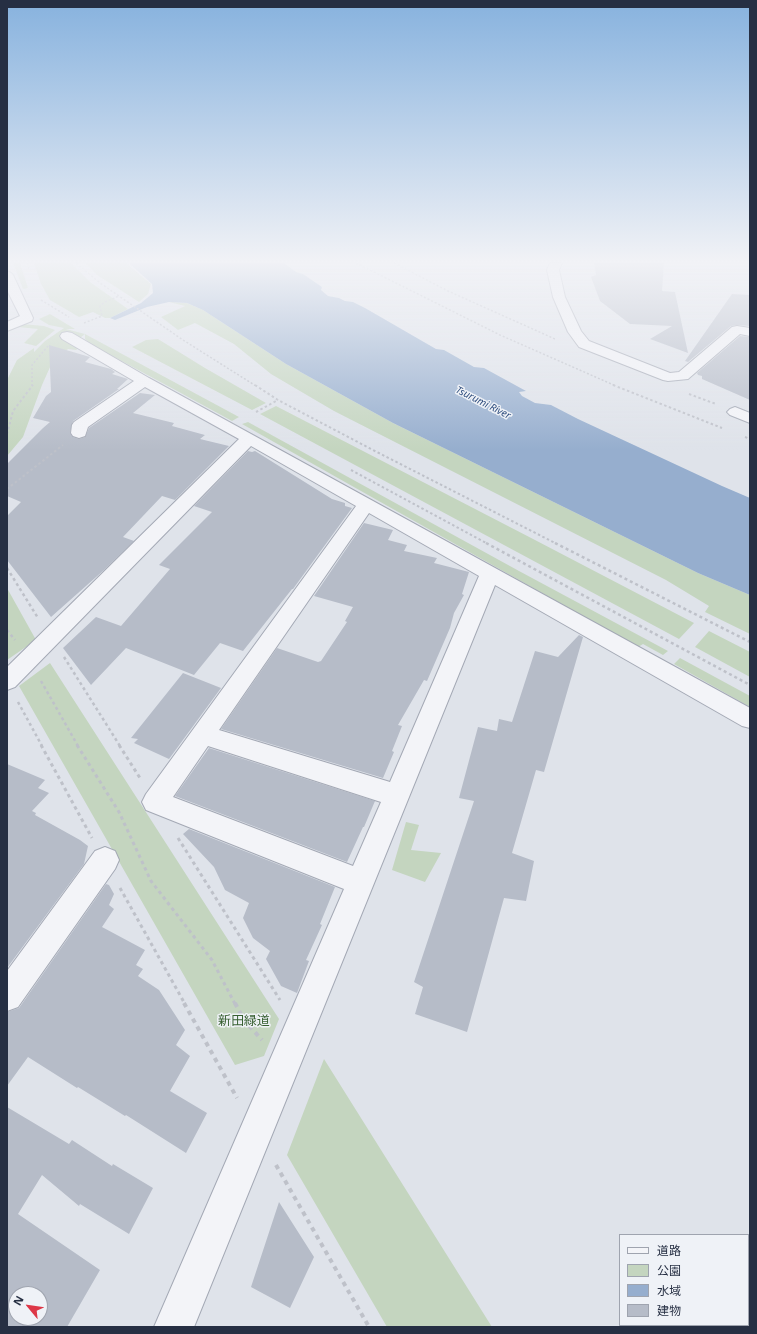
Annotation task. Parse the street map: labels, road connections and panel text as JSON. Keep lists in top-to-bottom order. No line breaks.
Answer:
{"water":["Tsurumi River"],"parks":["新田緑道"],"legend":["道路","公園","水域","建物"],"north":"top left"}
